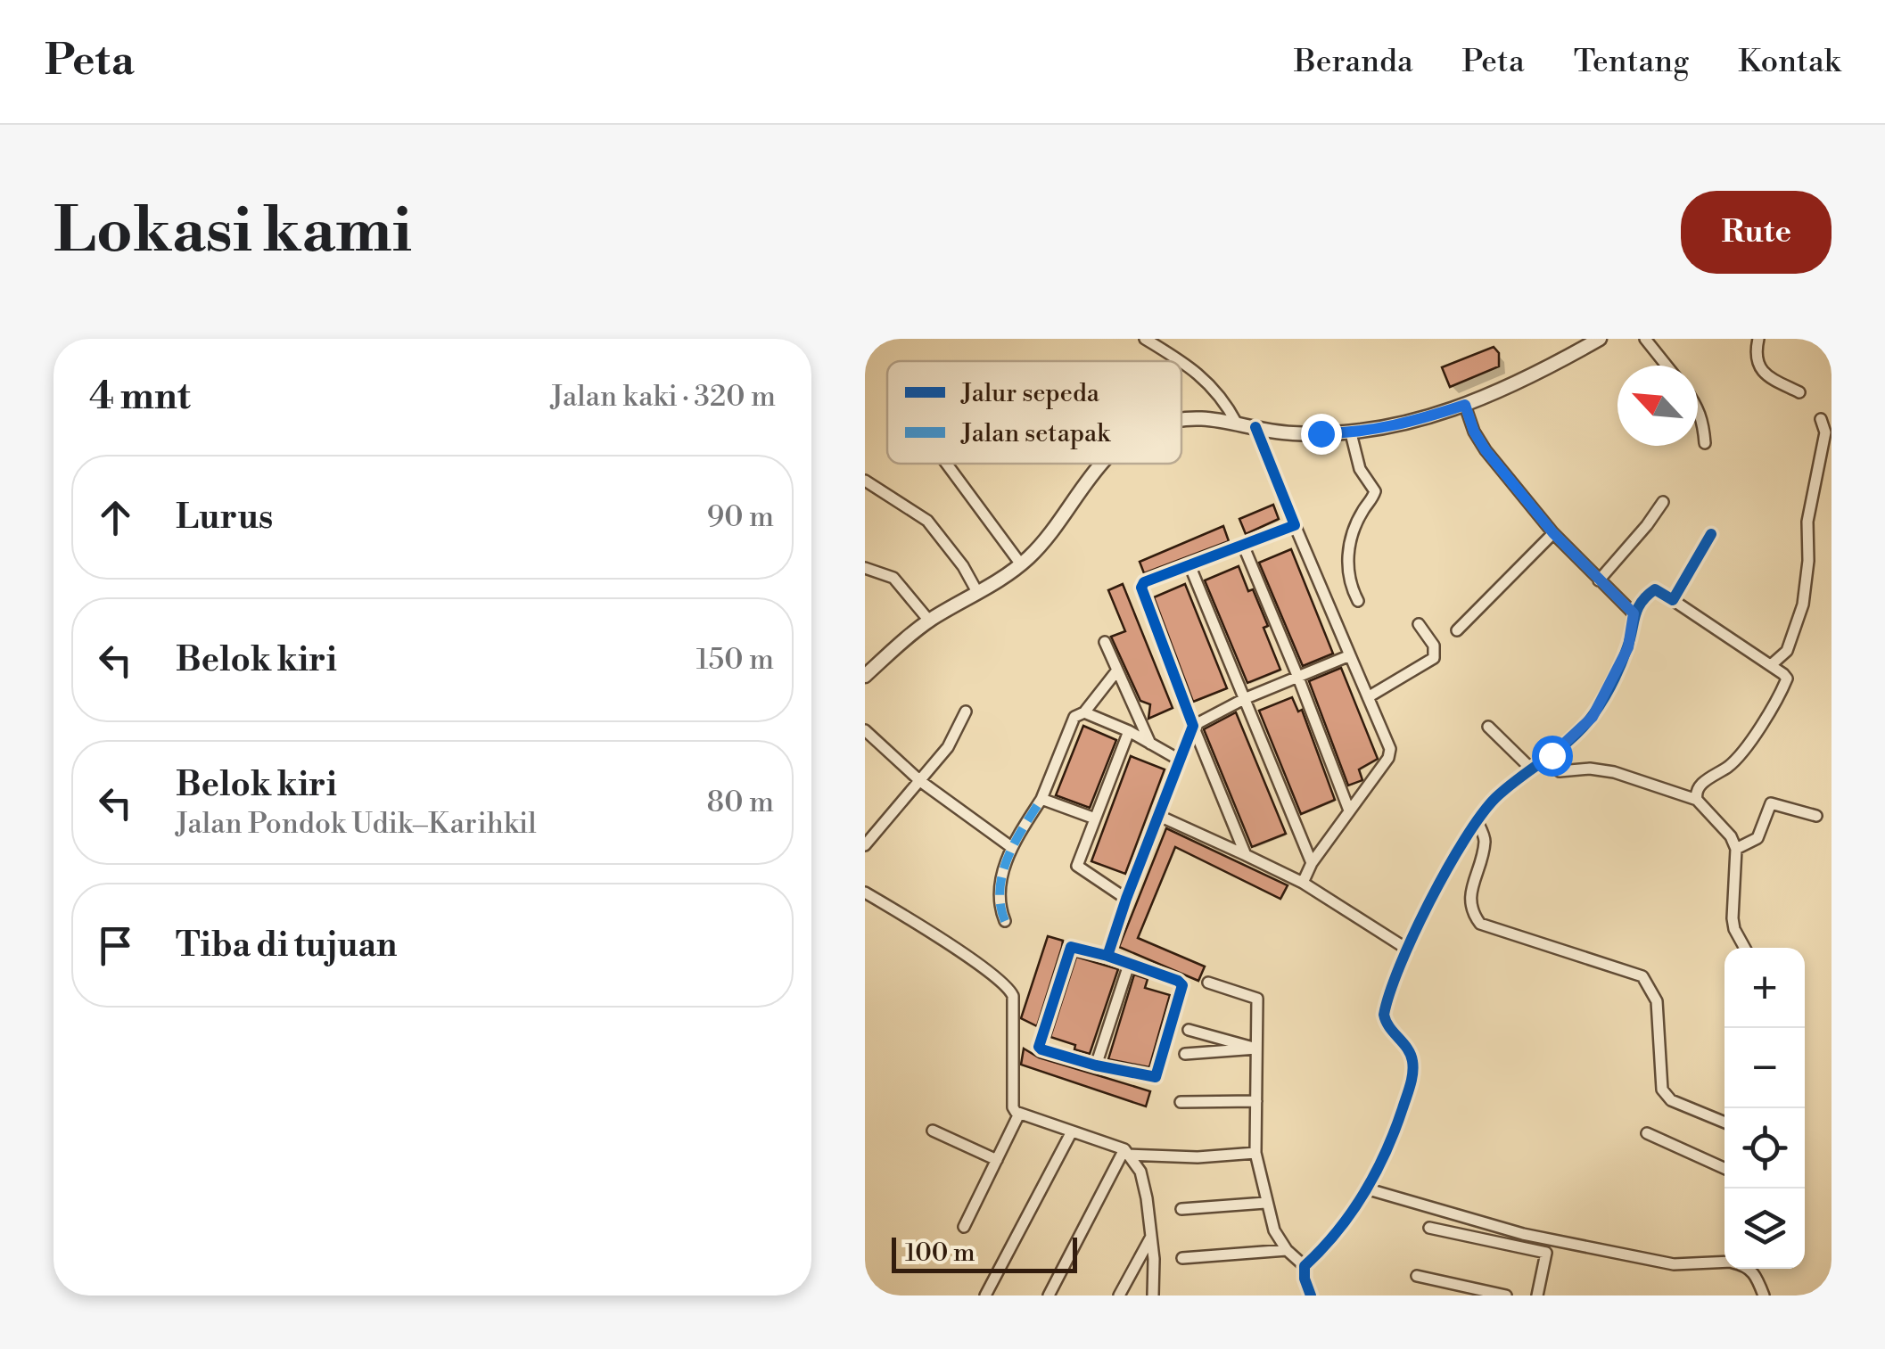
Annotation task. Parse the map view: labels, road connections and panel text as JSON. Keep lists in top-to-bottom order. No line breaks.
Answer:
{"legend":["Jalur sepeda","Jalan setapak"],"scale_bar":"100 m","north":"top left","page":{"header":"Peta","nav":["Beranda","Peta","Tentang","Kontak"],"buttons":"Rute","title":"Lokasi kami","heading":["4 mnt","Jalan kaki · 320 m"],"list":[["Lurus","90 m"],["Belok kiri","150 m"],["Belok kiri","Jalan Pondok Udik–Karihkil","80 m"],"Tiba di tujuan"],"map_buttons":["+","−"],"scale":"100 m"}}
